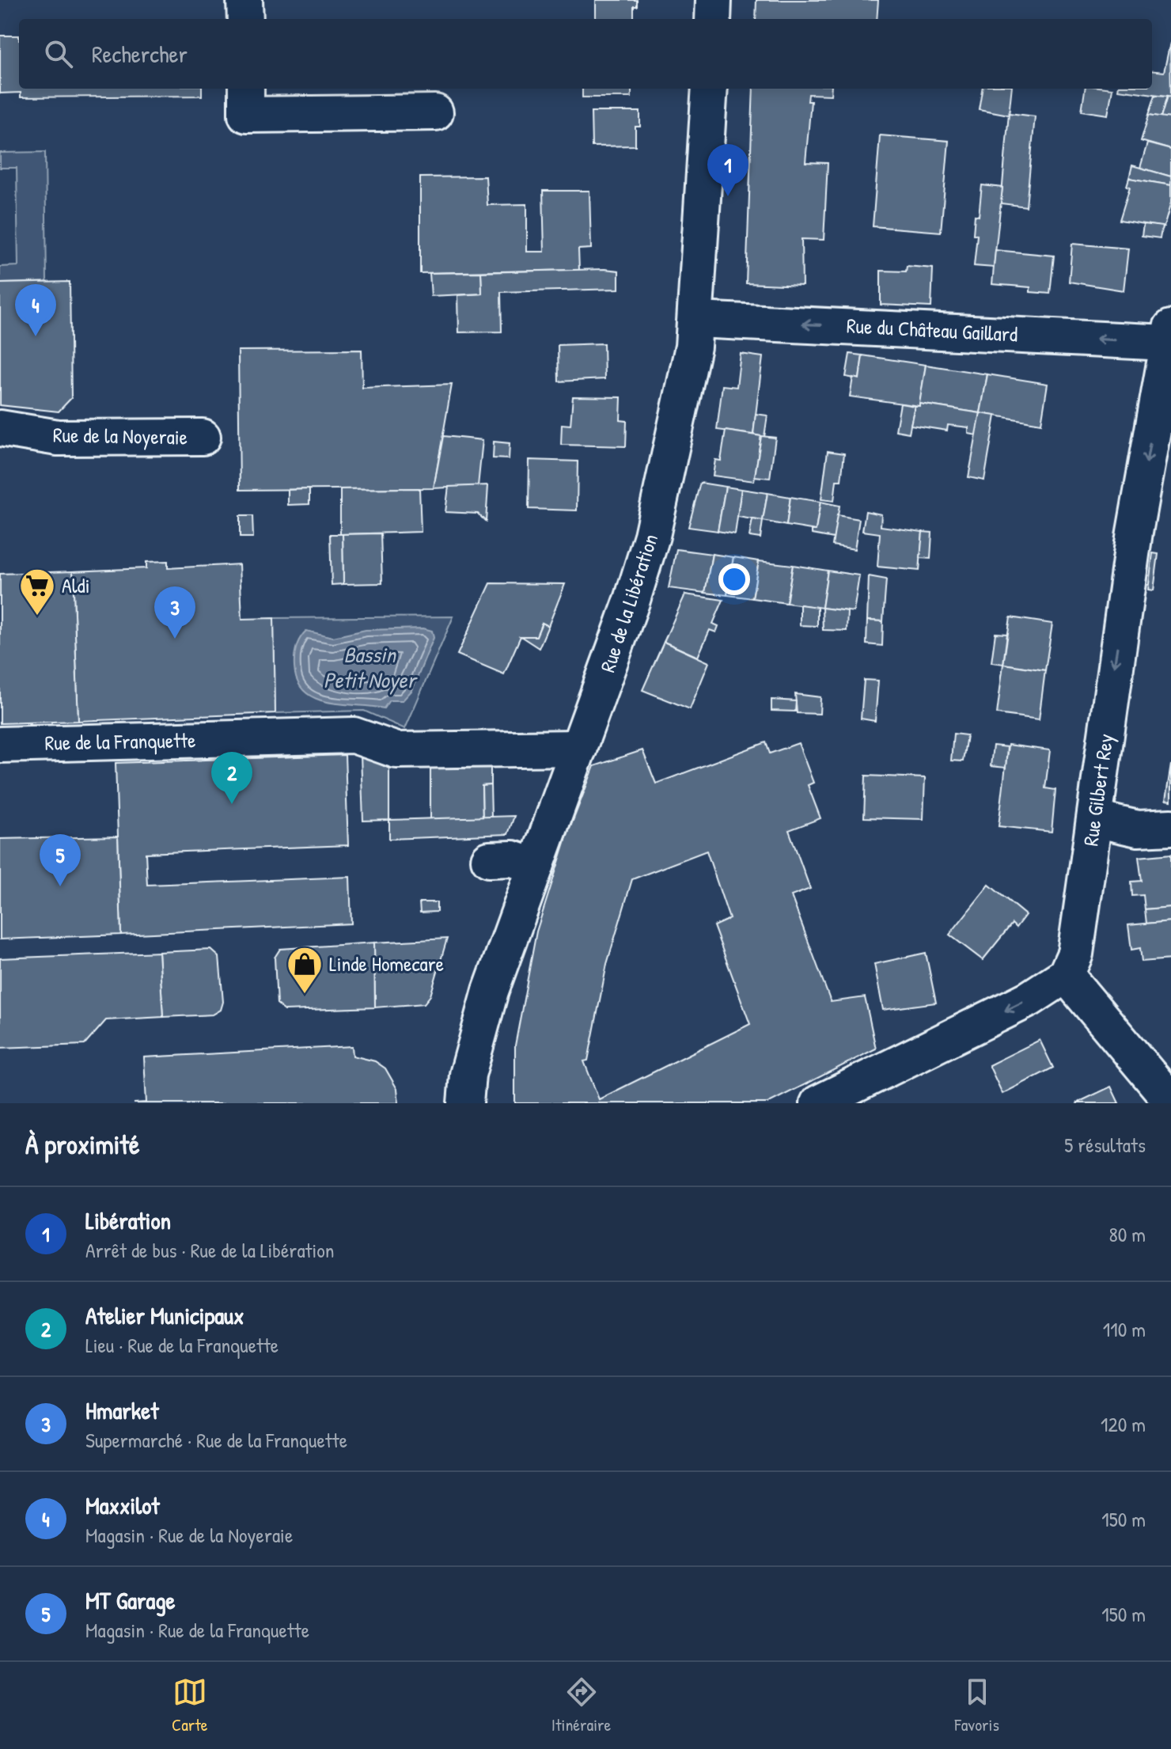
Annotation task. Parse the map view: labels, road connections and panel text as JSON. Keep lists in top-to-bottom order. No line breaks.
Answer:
{"streets":{"street":["Rue du Château Gaillard","Rue de la Noyeraie","Rue de la Libération","Rue de la Franquette","Rue Gilbert Rey"]},"crossings":[["Rue du Château Gaillard","Rue de la Libération"],["Rue du Château Gaillard","Rue Gilbert Rey"],["Rue de la Libération","Rue de la Franquette"]],"one_way":["Rue du Château Gaillard","Rue Gilbert Rey"],"water":["Bassin Petit Noyer"],"places":{"supermarket":["Aldi"],"shop":["Linde Homecare"]},"page":{"search":"Rechercher","pins":["1","4","3","2","5"],"heading":["À proximité","5 résultats"],"list":[{"mark":"1","name":"Libération","note":"Arrêt de bus · Rue de la Libération","value":"80 m"},{"mark":"2","name":"Atelier Municipaux","note":"Lieu · Rue de la Franquette","value":"110 m"},{"mark":"3","name":"Hmarket","note":"Supermarché · Rue de la Franquette","value":"120 m"},{"mark":"4","name":"Maxxilot","note":"Magasin · Rue de la Noyeraie","value":"150 m"},{"mark":"5","name":"MT Garage","note":"Magasin · Rue de la Franquette","value":"150 m"}],"nav":["Carte","Itinéraire","Favoris"]}}
